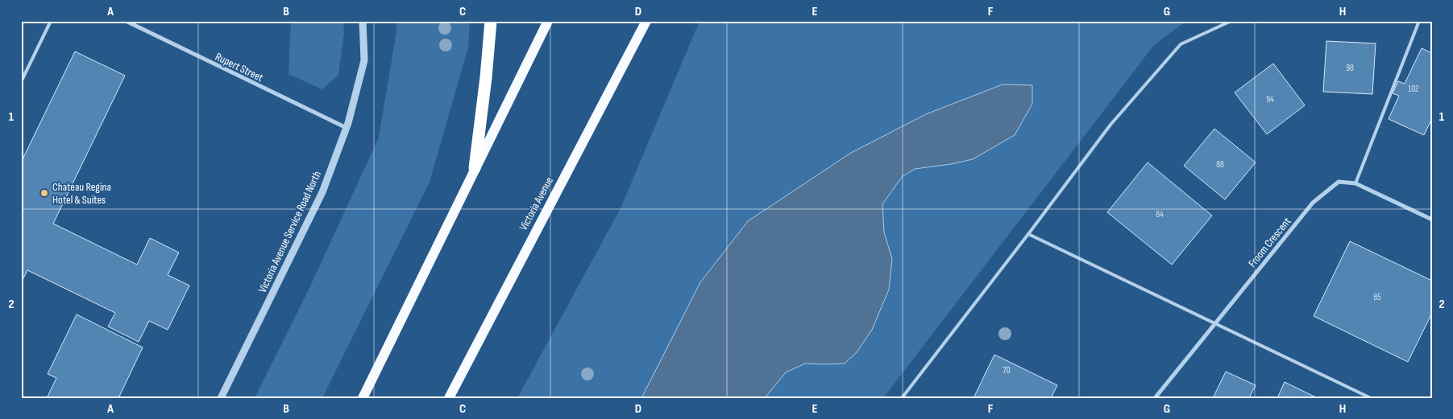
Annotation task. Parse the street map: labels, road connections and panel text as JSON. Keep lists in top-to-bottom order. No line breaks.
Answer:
{"streets":{"main road":["Victoria Avenue"],"street":["Rupert Street","Victoria Avenue Service Road North","Froom Crescent"]},"crossings":[["Rupert Street","Victoria Avenue Service Road North"]],"places":["Chateau Regina Hotel & Suites"],"house_numbers":["98","102","94","88","84","85","70"],"grid":{"columns":["A","B","C","D","E","F","G","H"],"rows":["1","2"]}}
